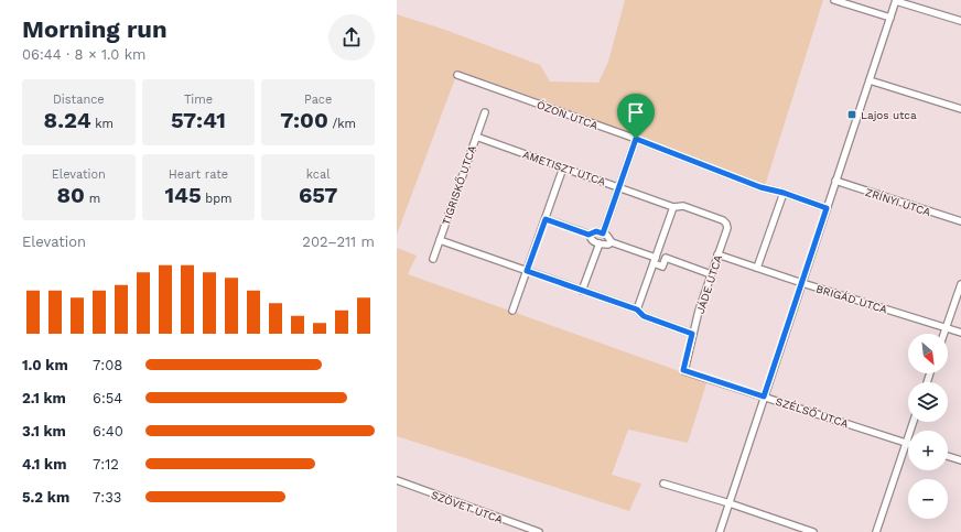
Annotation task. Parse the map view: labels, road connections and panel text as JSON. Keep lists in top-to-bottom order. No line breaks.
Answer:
{"streets":{"street":["ÓZON UTCA","AMETISZT UTCA","TIGRISKŐ UTCA","ZRÍNYI UTCA","JÁDE UTCA","BRIGÁD UTCA","SZÉLSŐ UTCA","SZÖVET UTCA"]},"crossings":[["AMETISZT UTCA","TIGRISKŐ UTCA"],["AMETISZT UTCA","JÁDE UTCA"],["JÁDE UTCA","BRIGÁD UTCA"],["JÁDE UTCA","SZÉLSŐ UTCA"]],"places":{"transit":["Lajos utca"]},"north":"bottom right","page":{"heading":["Morning run","06:44 · 8 × 1.0 km"],"stats":[["Distance","8.24 km"],["Time","57:41"],["Pace","7:00 /km"],["Elevation","80 m"],["Heart rate","145 bpm"],["kcal","657"]],"chart":["Elevation","202–211 m"],"map_buttons":["+","−"],"list":[{"name":"1.0 km","note":"7:08"},{"name":"2.1 km","note":"6:54"},{"name":"3.1 km","note":"6:40"},{"name":"4.1 km","note":"7:12"},{"name":"5.2 km","note":"7:33"}]}}
